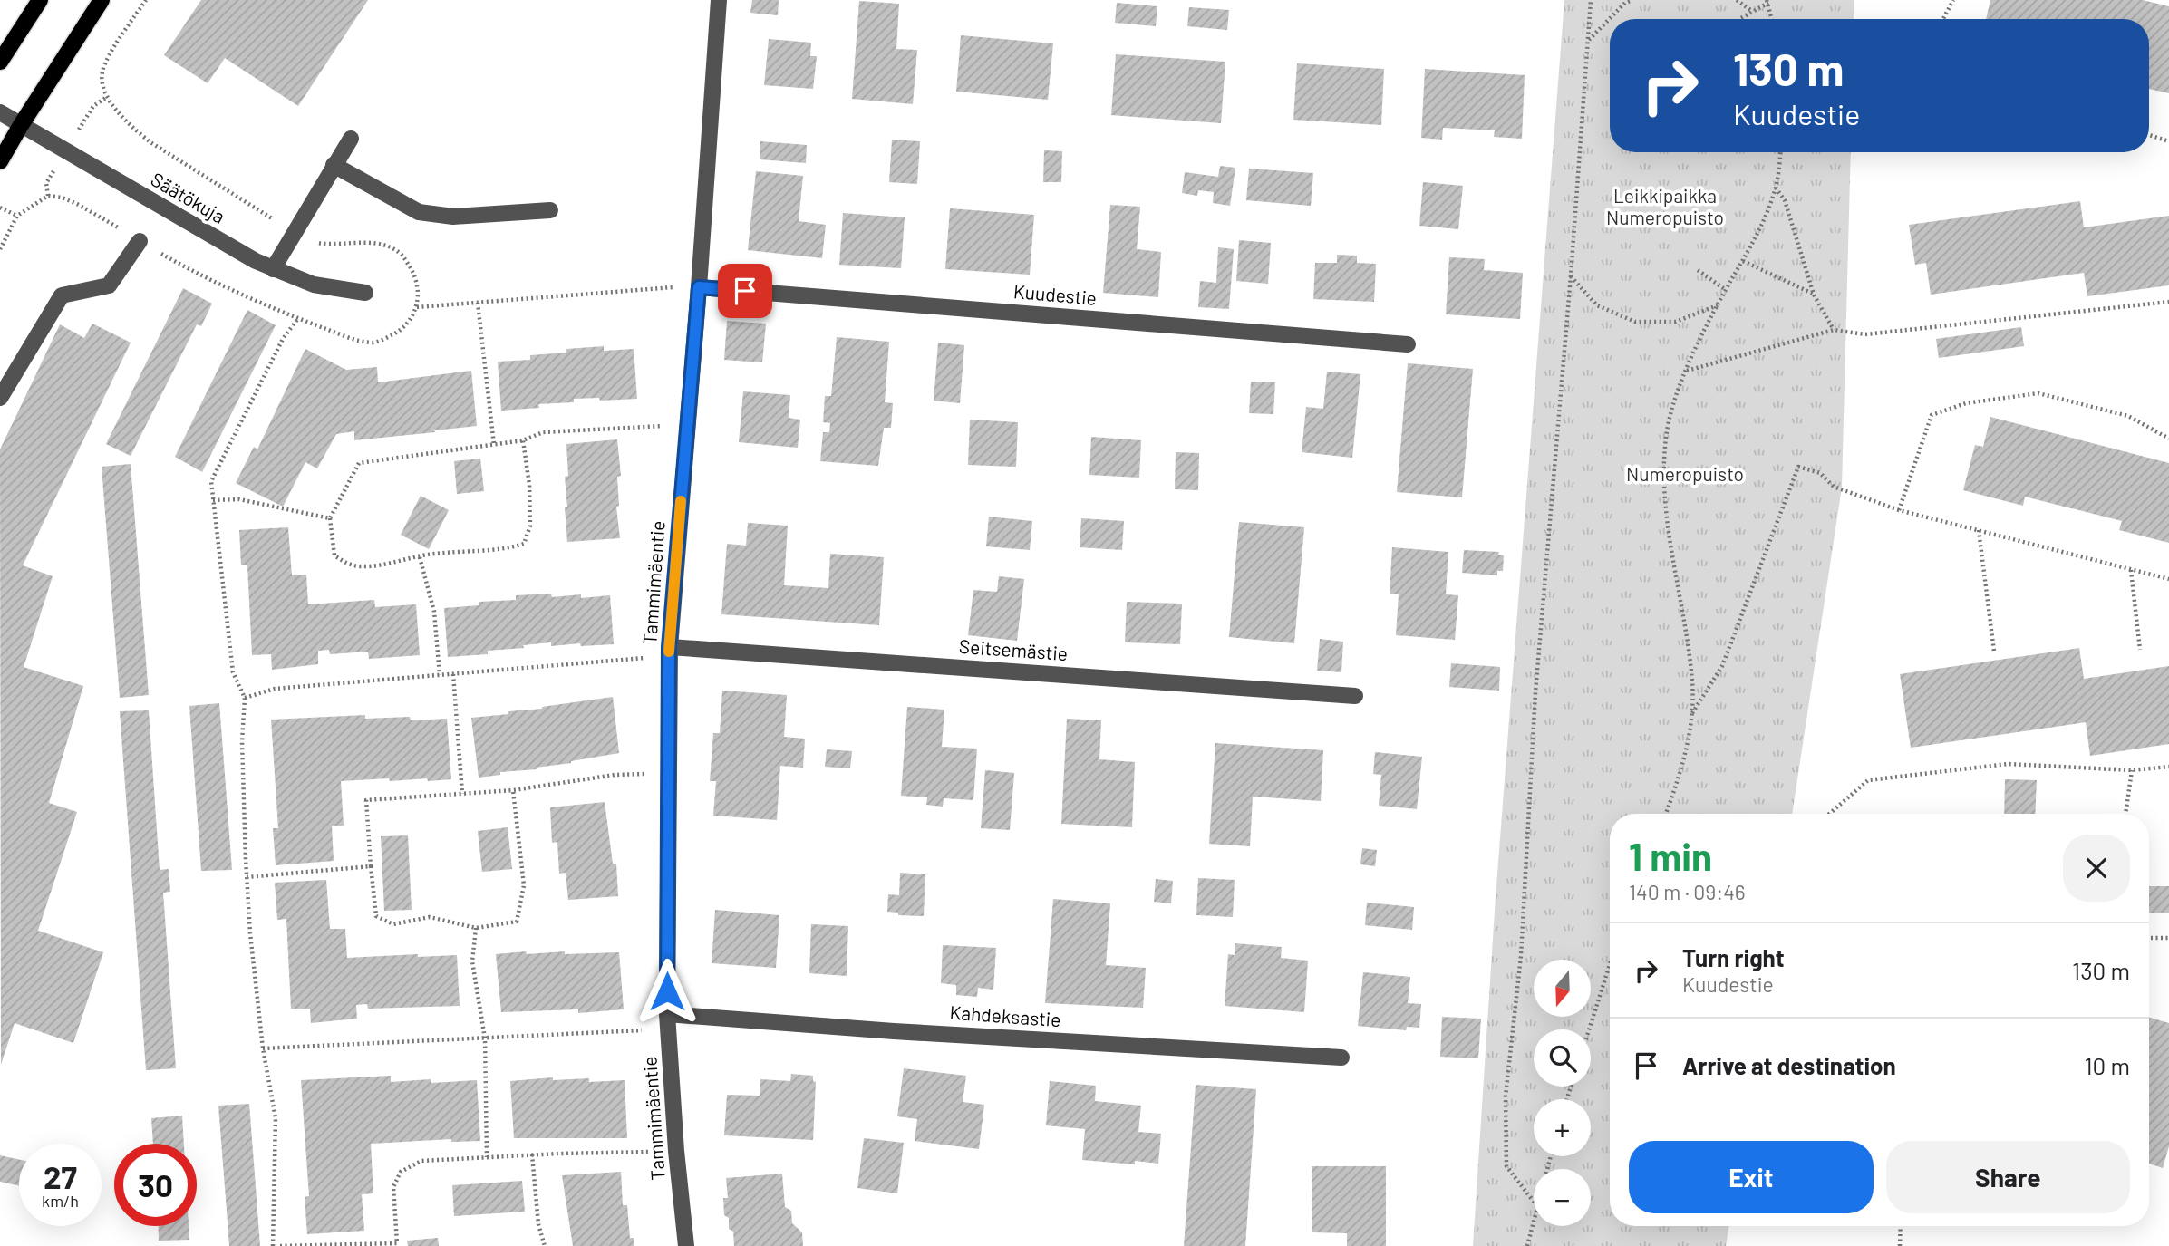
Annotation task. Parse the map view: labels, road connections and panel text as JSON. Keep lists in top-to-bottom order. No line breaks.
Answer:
{"streets":{"street":["Säätökuja","Kuudestie","Tammimäentie","Seitsemästie","Kahdeksastie"]},"crossings":[["Kuudestie","Tammimäentie"],["Tammimäentie","Seitsemästie"],["Tammimäentie","Kahdeksastie"]],"parks":["Leikkipaikka Numeropuisto","Numeropuisto"],"north":"bottom","page":{"turn":["130 m","Kuudestie"],"heading":["1 min","140 m · 09:46"],"list":[{"name":"Turn right","note":"Kuudestie","value":"130 m"},{"name":"Arrive at destination","value":"10 m"}],"map_buttons":["+","−"],"buttons":["Exit","Share"],"speed":"27 km/h","limit":"30"}}
